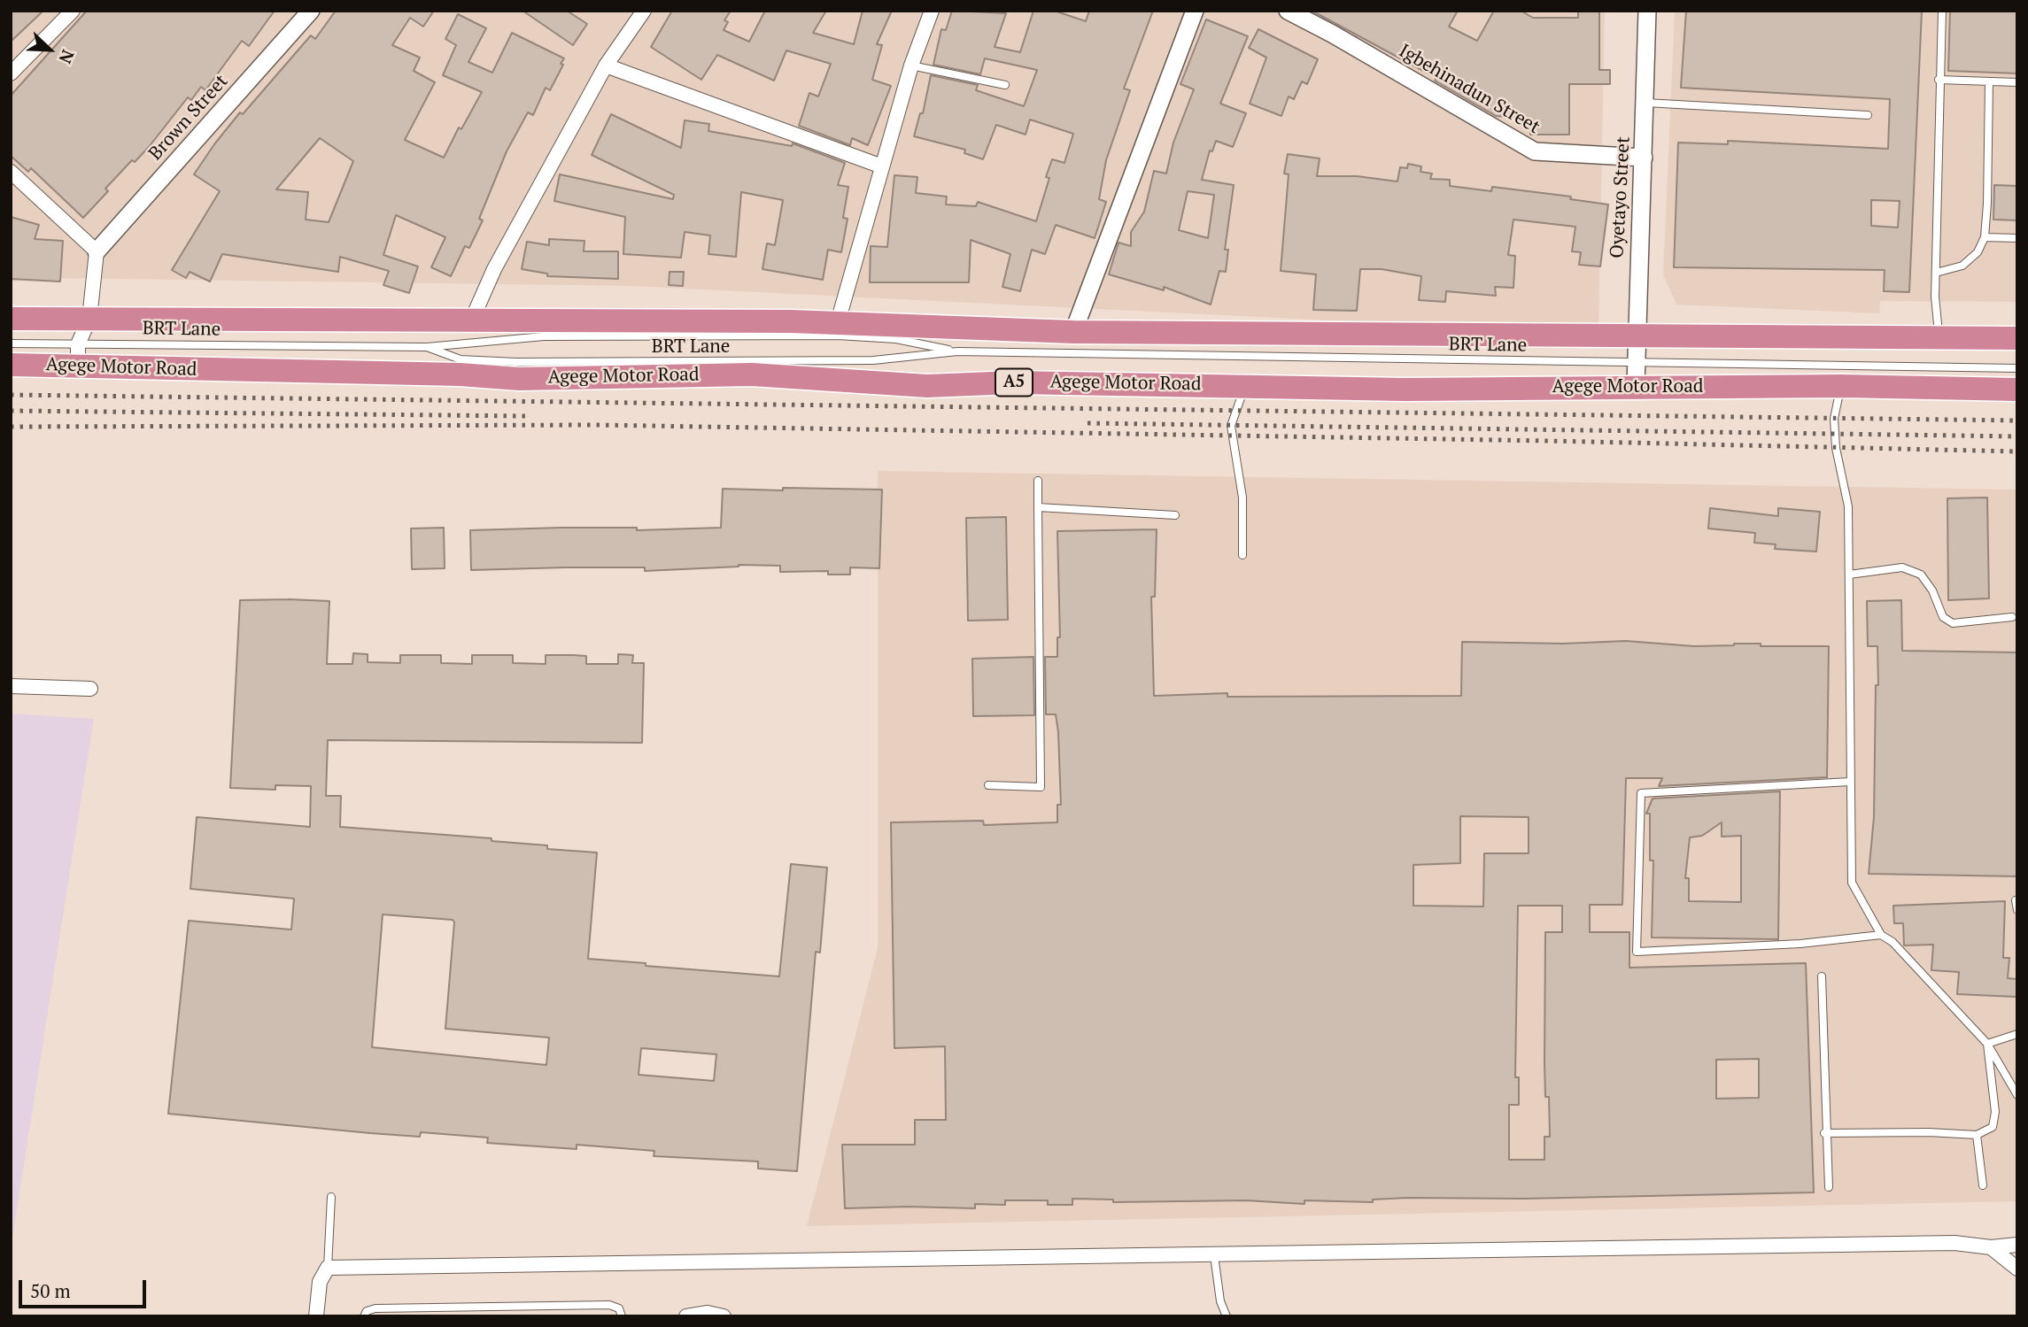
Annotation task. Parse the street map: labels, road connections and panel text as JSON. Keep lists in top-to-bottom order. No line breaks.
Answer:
{"streets":{"highway":["Agege Motor Road","A5"],"street":["Igbehinadun Street","Brown Street","Oyetayo Street"],"lane":["BRT Lane"]},"crossings":[["Igbehinadun Street","Oyetayo Street"],["Oyetayo Street","BRT Lane"],["Oyetayo Street","Agege Motor Road"],["BRT Lane","Agege Motor Road"]],"scale_bar":"50 m","north":"bottom right"}
